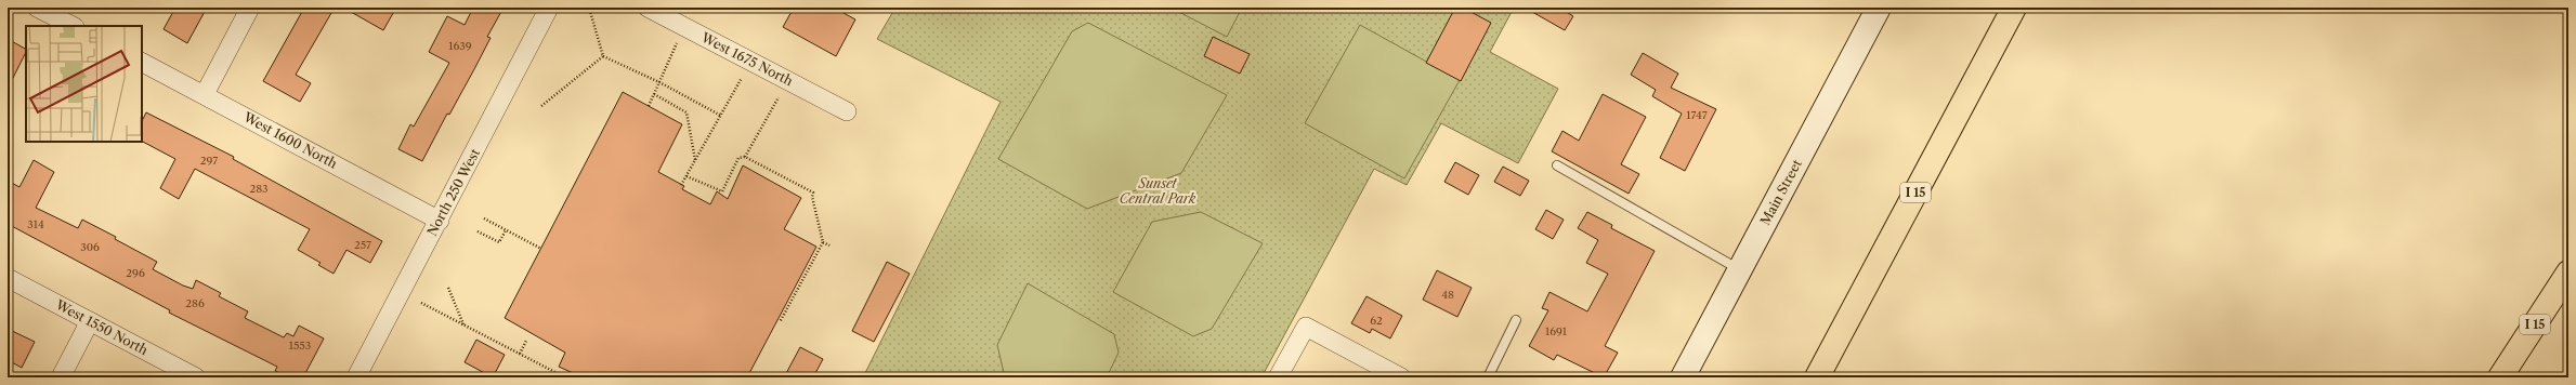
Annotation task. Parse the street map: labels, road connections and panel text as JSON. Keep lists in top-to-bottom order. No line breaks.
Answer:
{"streets":{"highway":["I 15"],"main road":["Main Street"],"street":["West 1675 North","West 1600 North","North 250 West","West 1550 North"]},"crossings":[["West 1600 North","North 250 West"]],"parks":["Sunset Central Park"],"house_numbers":["1639","1747","297","283","314","257","306","296","48","286","62","1691","1553"]}
